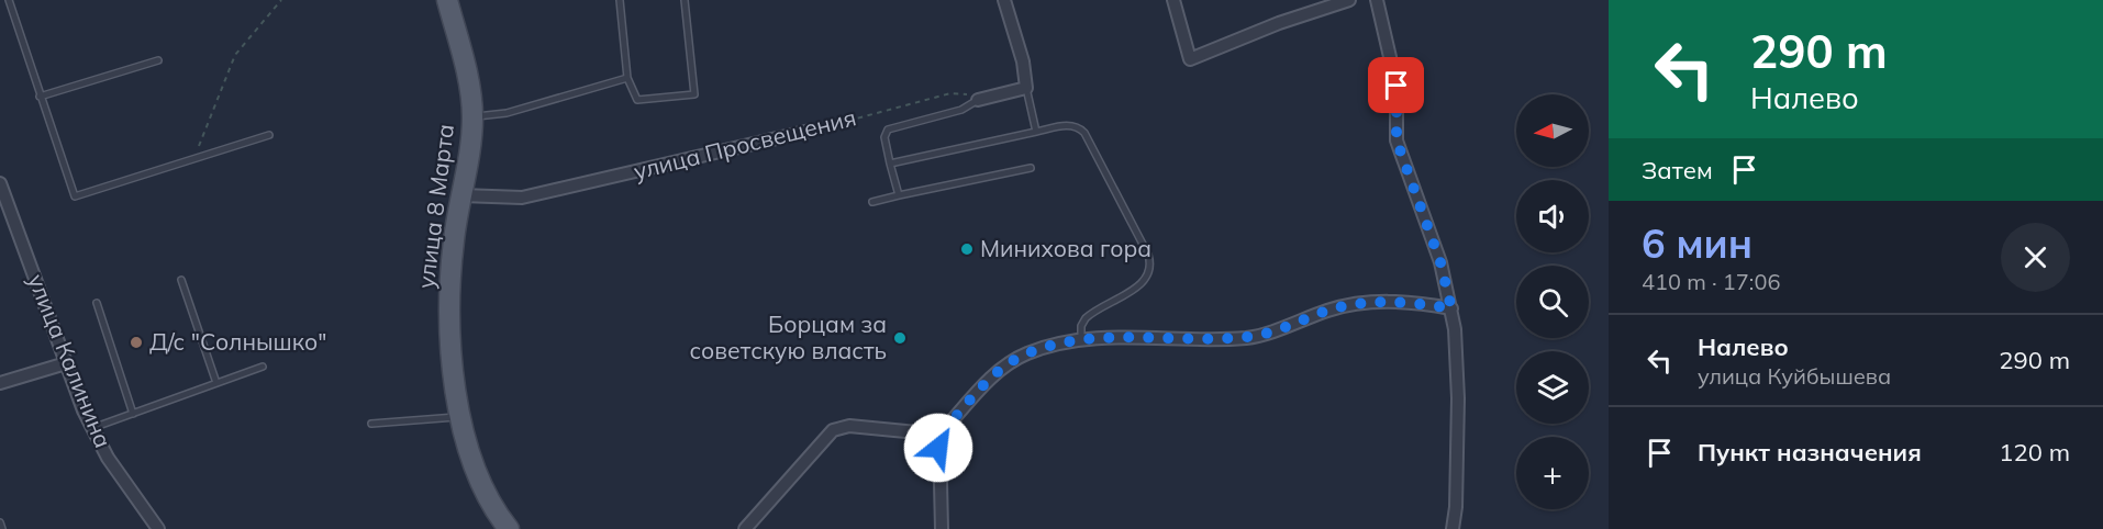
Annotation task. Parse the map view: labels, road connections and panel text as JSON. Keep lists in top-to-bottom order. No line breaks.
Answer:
{"streets":{"main road":["улица 8 Марта"],"street":["улица Просвещения","улица Калинина"]},"crossings":[["улица Просвещения","улица 8 Марта"]],"places":["Минихова гора","Борцам за советскую власть","Д/с \"Солнышко\""],"north":"left","page":{"turn":["290 m","Налево"],"map_buttons":"+","then":"Затем","heading":["6 мин","410 m · 17:06"],"list":[{"name":"Налево","note":"улица Куйбышева","value":"290 m"},{"name":"Пункт назначения","value":"120 m"}]}}
